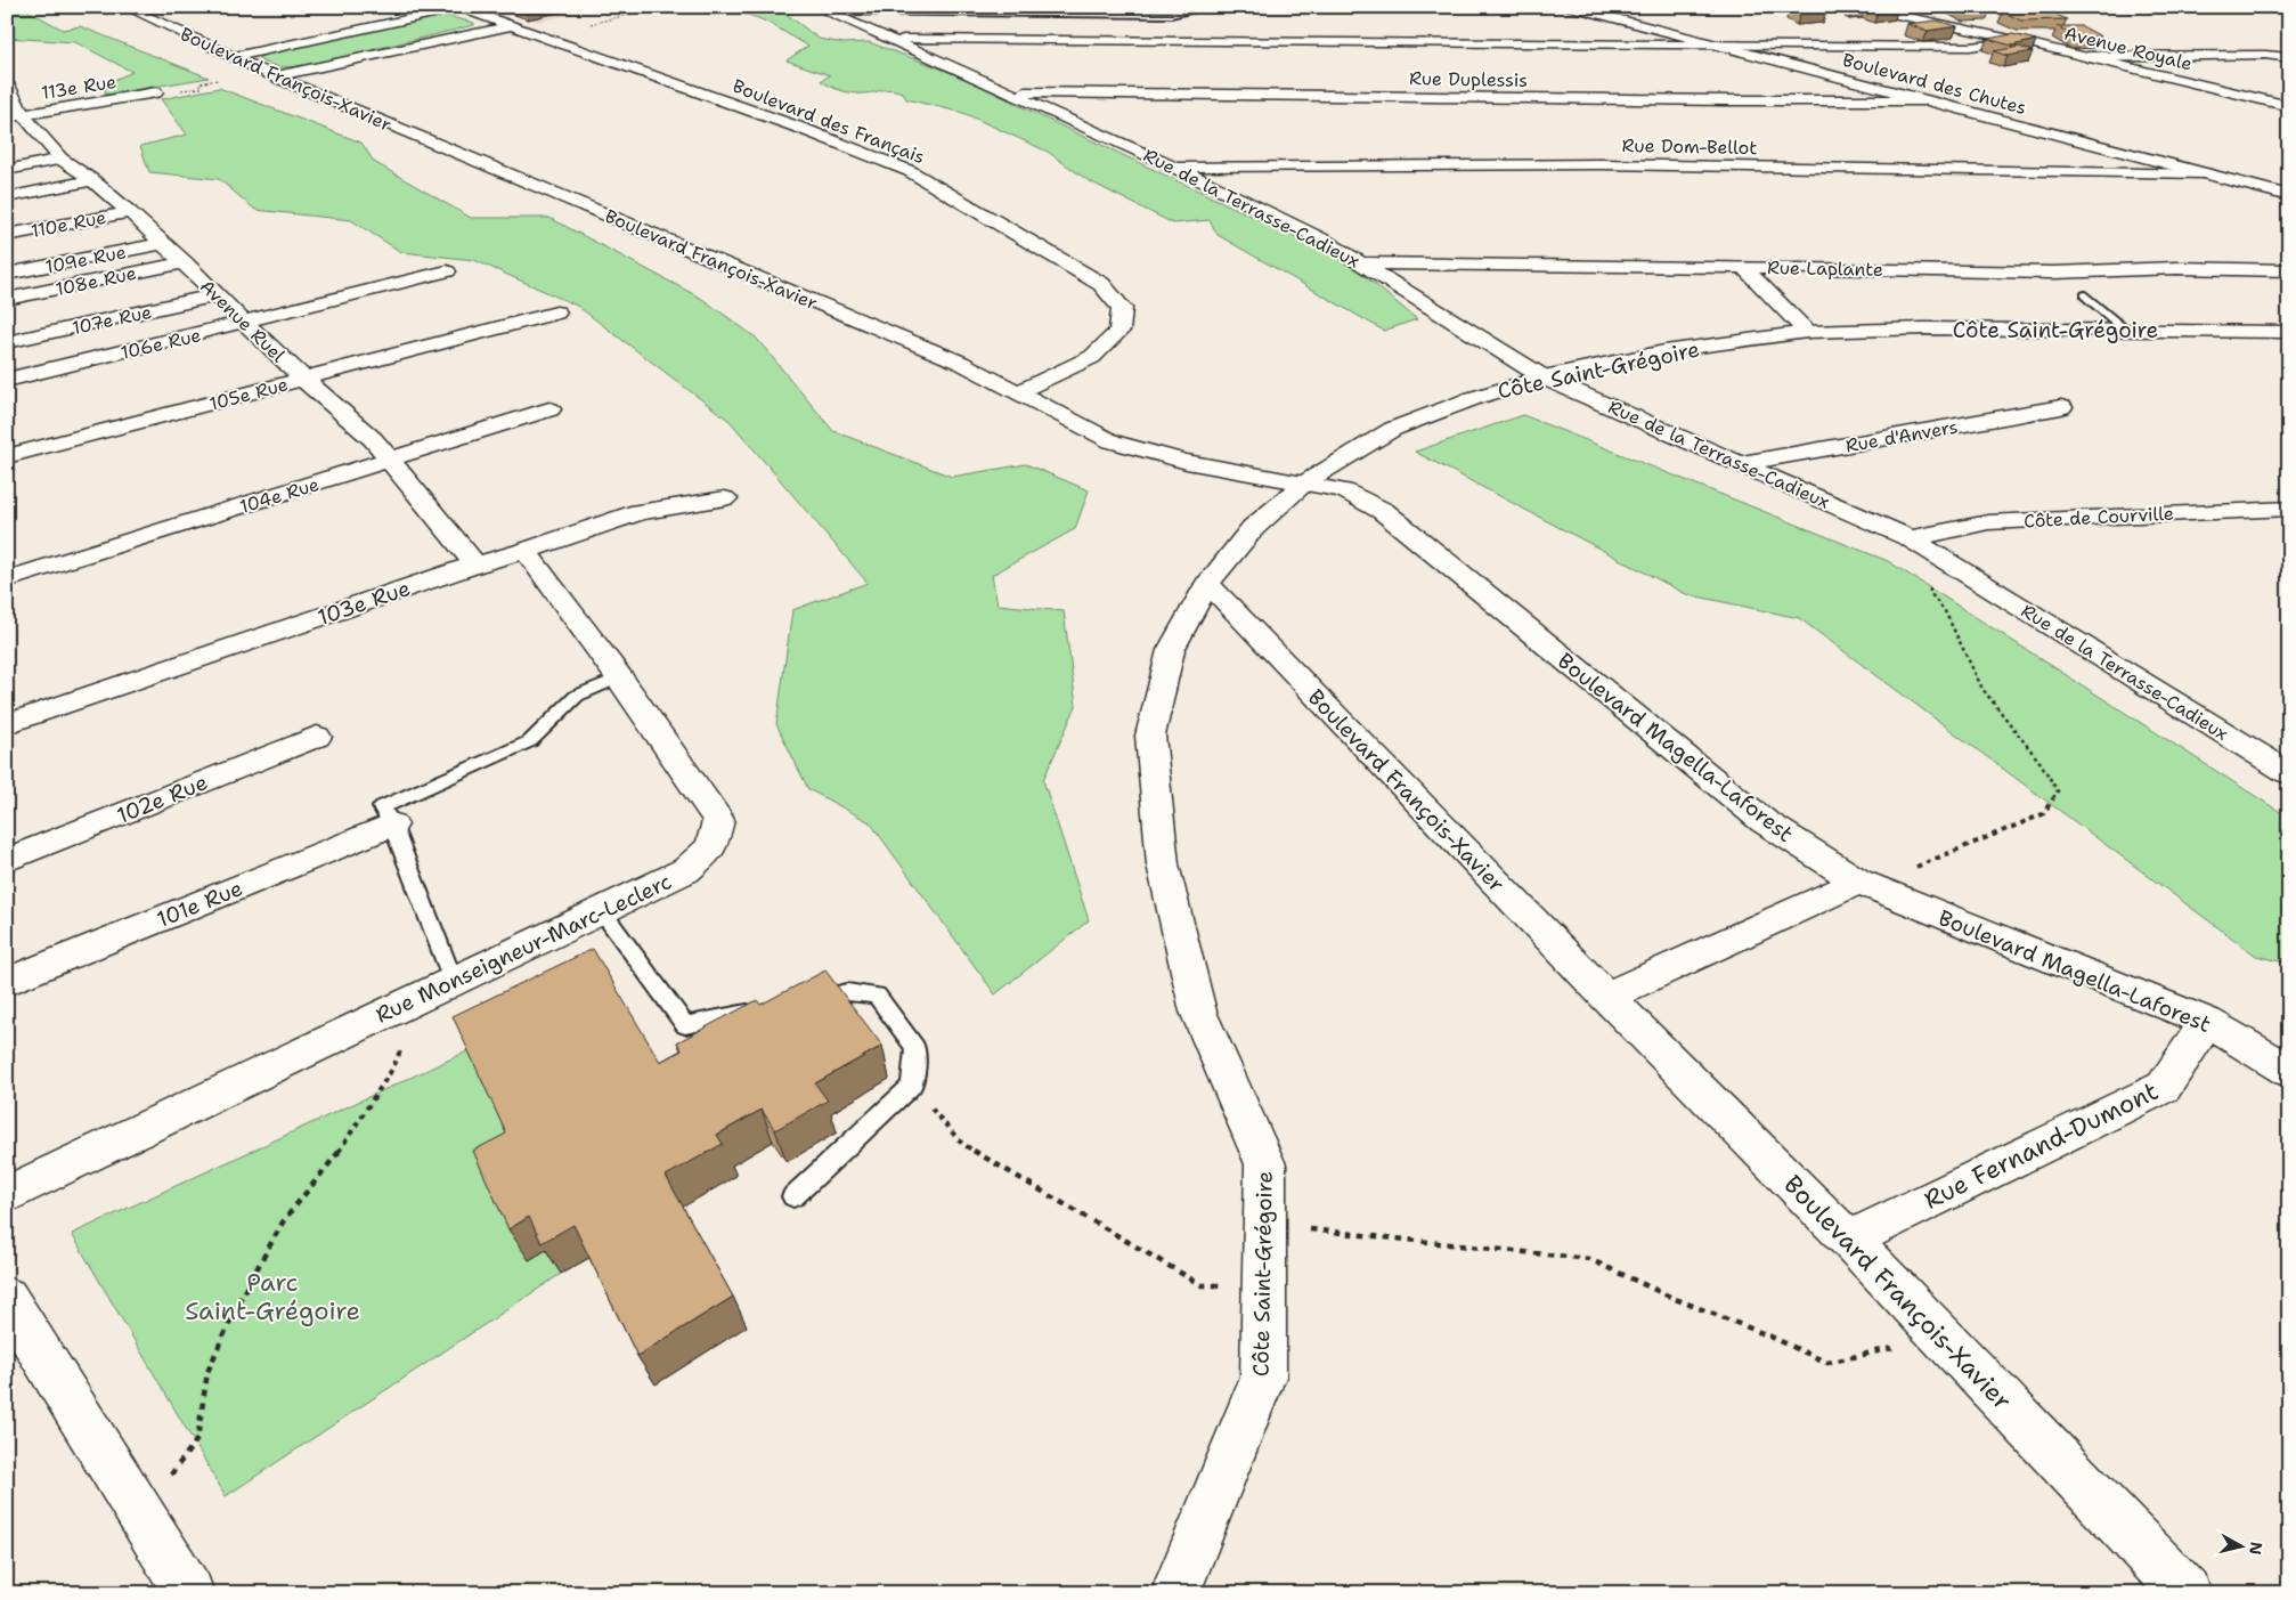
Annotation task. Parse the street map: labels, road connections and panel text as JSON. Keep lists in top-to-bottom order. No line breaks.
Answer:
{"streets":{"street":["Avenue Royale","Boulevard François-Xavier","Rue Duplessis","Boulevard des Chutes","113e Rue","Boulevard des Français","Rue Dom-Bellot","Rue de la Terrasse-Cadieux","110e Rue","109e Rue","Rue Laplante","108e Rue","107e Rue","Avenue Ruel","Côte Saint-Grégoire","106e Rue","105e Rue","Rue d'Anvers","104e Rue","Côte de Courville","103e Rue","Boulevard Magella-Laforest","102e Rue","101e Rue","Rue Monseigneur-Marc-Leclerc","Rue Fernand-Dumont"]},"crossings":[["Boulevard François-Xavier","Boulevard des Français"],["Boulevard François-Xavier","Côte Saint-Grégoire"],["Boulevard François-Xavier","Boulevard Magella-Laforest"],["Boulevard François-Xavier","Rue Fernand-Dumont"],["Rue Duplessis","Boulevard des Chutes"],["Rue Duplessis","Rue de la Terrasse-Cadieux"],["Boulevard des Chutes","Rue Dom-Bellot"],["113e Rue","Avenue Ruel"],["Rue Dom-Bellot","Rue de la Terrasse-Cadieux"],["Rue de la Terrasse-Cadieux","Rue Laplante"],["Rue de la Terrasse-Cadieux","Côte Saint-Grégoire"],["Rue de la Terrasse-Cadieux","Rue d'Anvers"],["Rue de la Terrasse-Cadieux","Côte de Courville"],["110e Rue","Avenue Ruel"],["109e Rue","Avenue Ruel"],["108e Rue","Avenue Ruel"],["107e Rue","Avenue Ruel"],["Avenue Ruel","106e Rue"],["Avenue Ruel","105e Rue"],["Avenue Ruel","104e Rue"],["Avenue Ruel","103e Rue"],["Côte Saint-Grégoire","Boulevard Magella-Laforest"],["103e Rue","Rue Monseigneur-Marc-Leclerc"],["Boulevard Magella-Laforest","Rue Fernand-Dumont"]],"parks":["Parc Saint-Grégoire"],"north":"right"}
